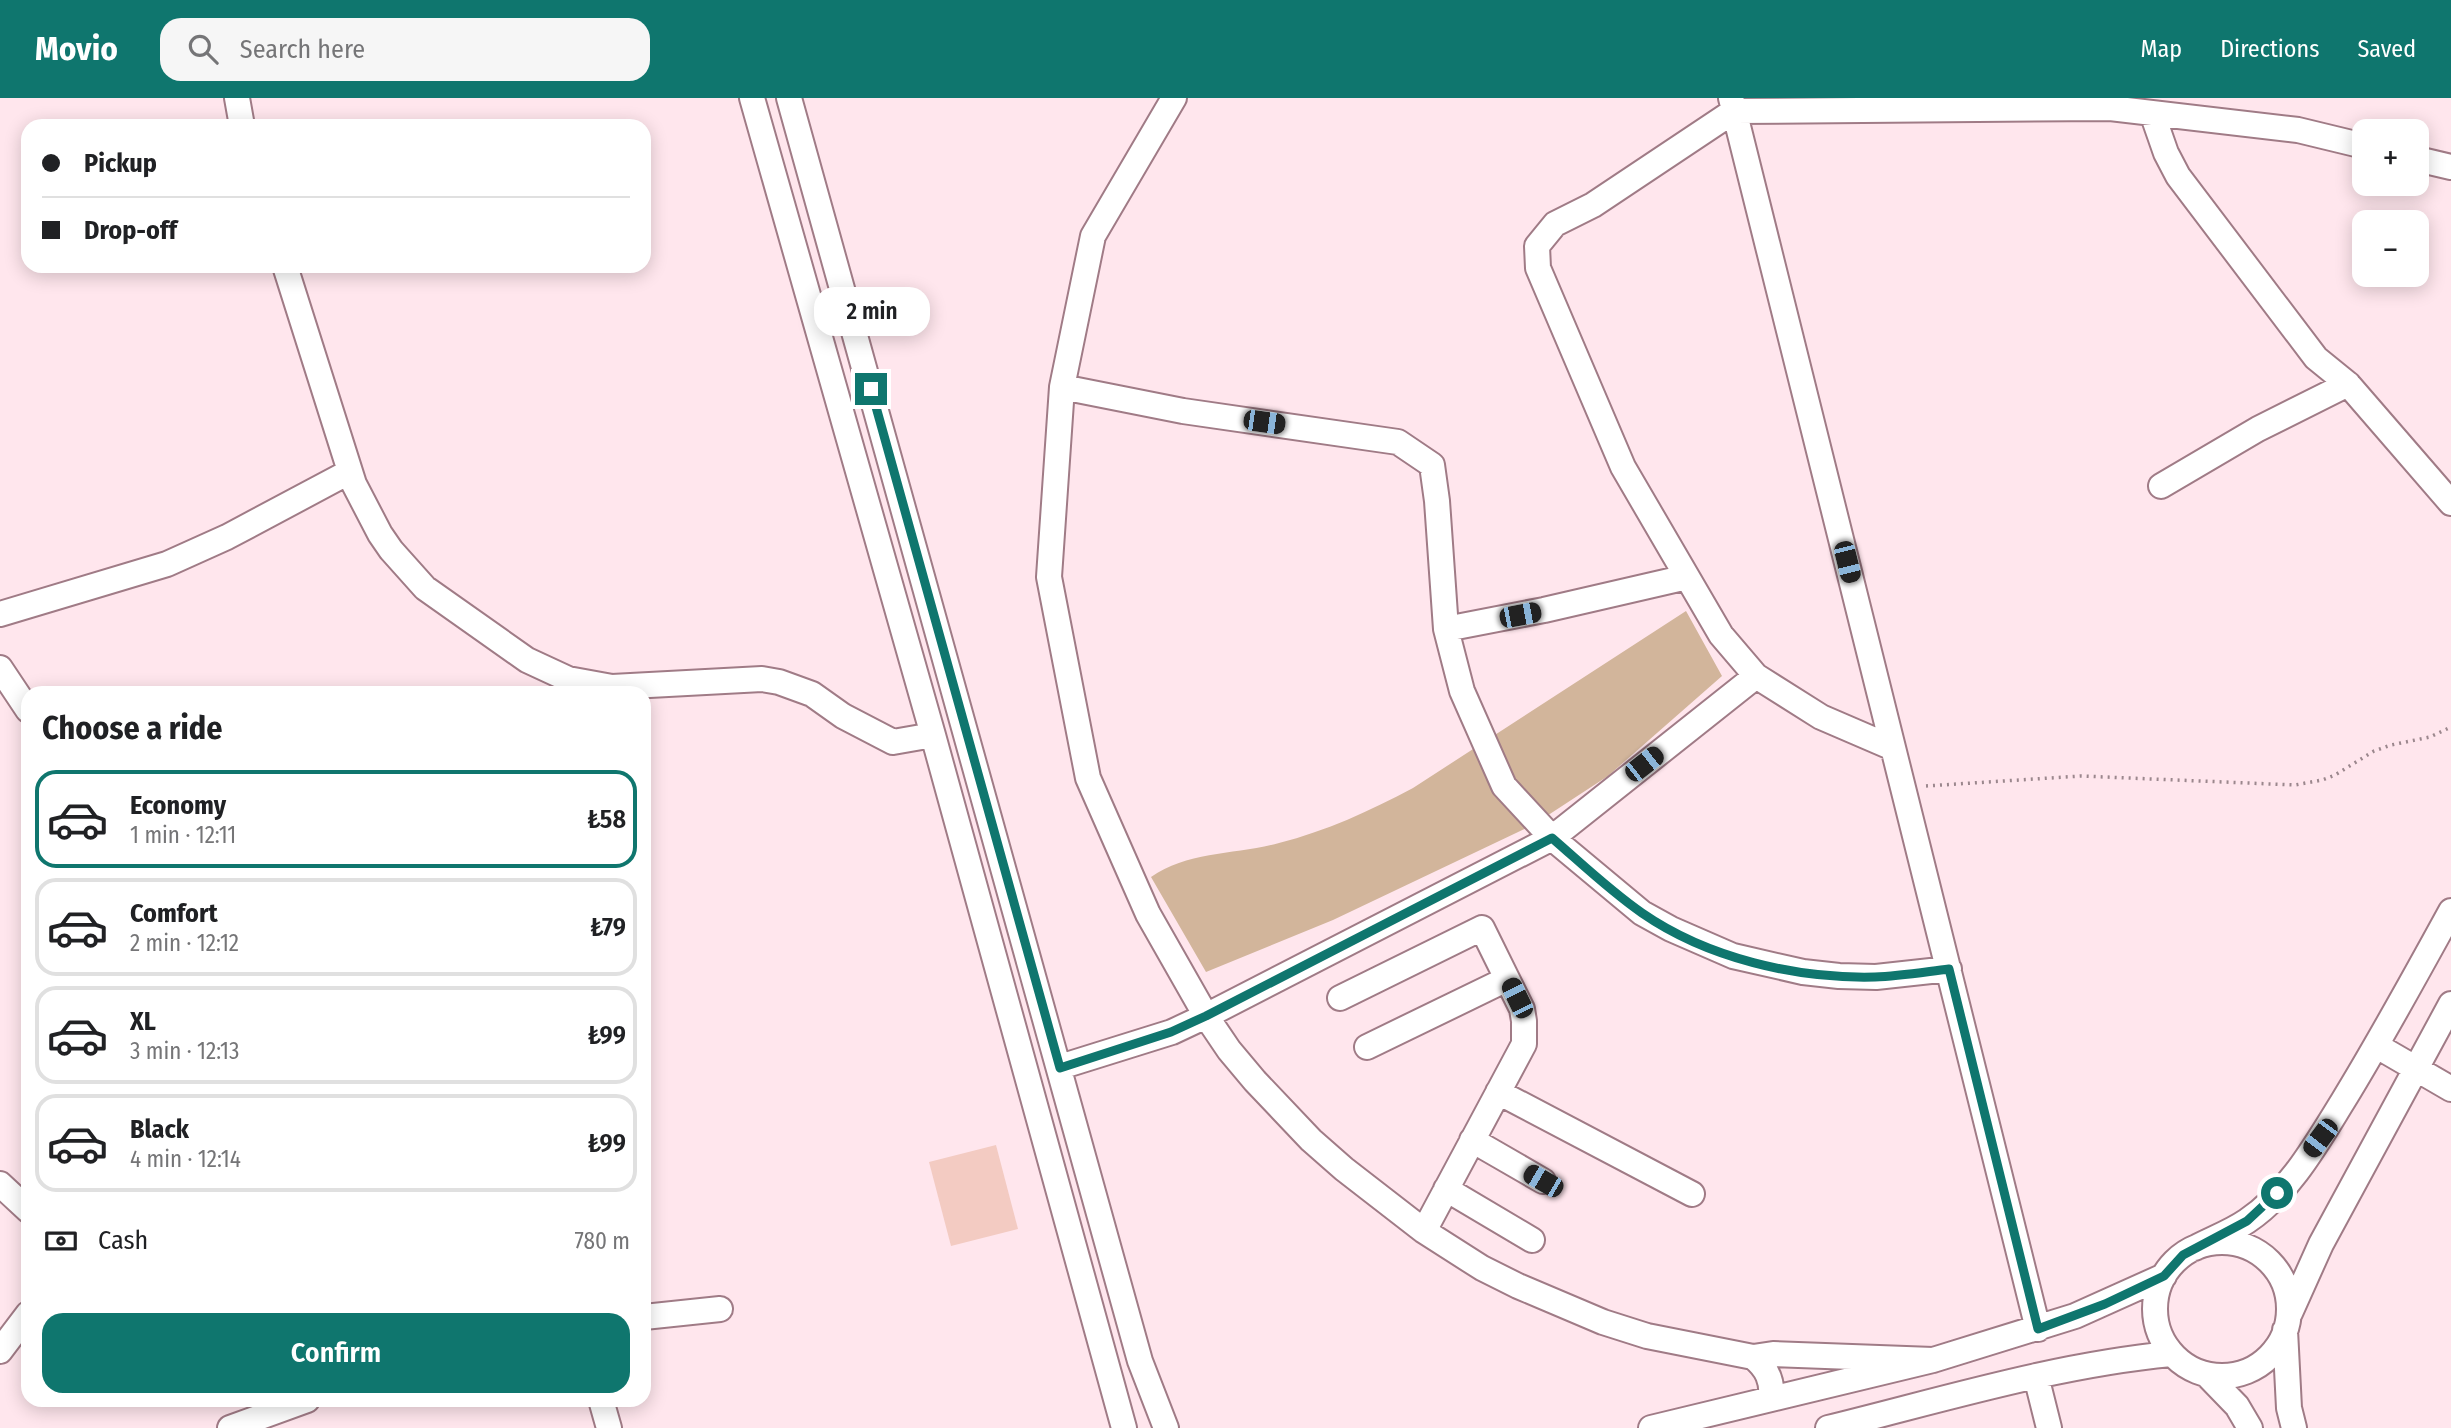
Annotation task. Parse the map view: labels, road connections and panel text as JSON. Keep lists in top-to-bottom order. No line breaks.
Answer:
{"page":{"header":"Movio","search":"Search here","nav":["Map","Directions","Saved"],"map_buttons":["+","−"],"banner":["Pickup","Drop-off"],"bubble":"2 min","heading":"Choose a ride","list":[{"name":"Economy","note":"1 min · 12:11","value":"₺58"},{"name":"Comfort","note":"2 min · 12:12","value":"₺79"},{"name":"XL","note":"3 min · 12:13","value":"₺99"},{"name":"Black","note":"4 min · 12:14","value":"₺99"}],"pay":["Cash","780 m"],"buttons":"Confirm"}}
